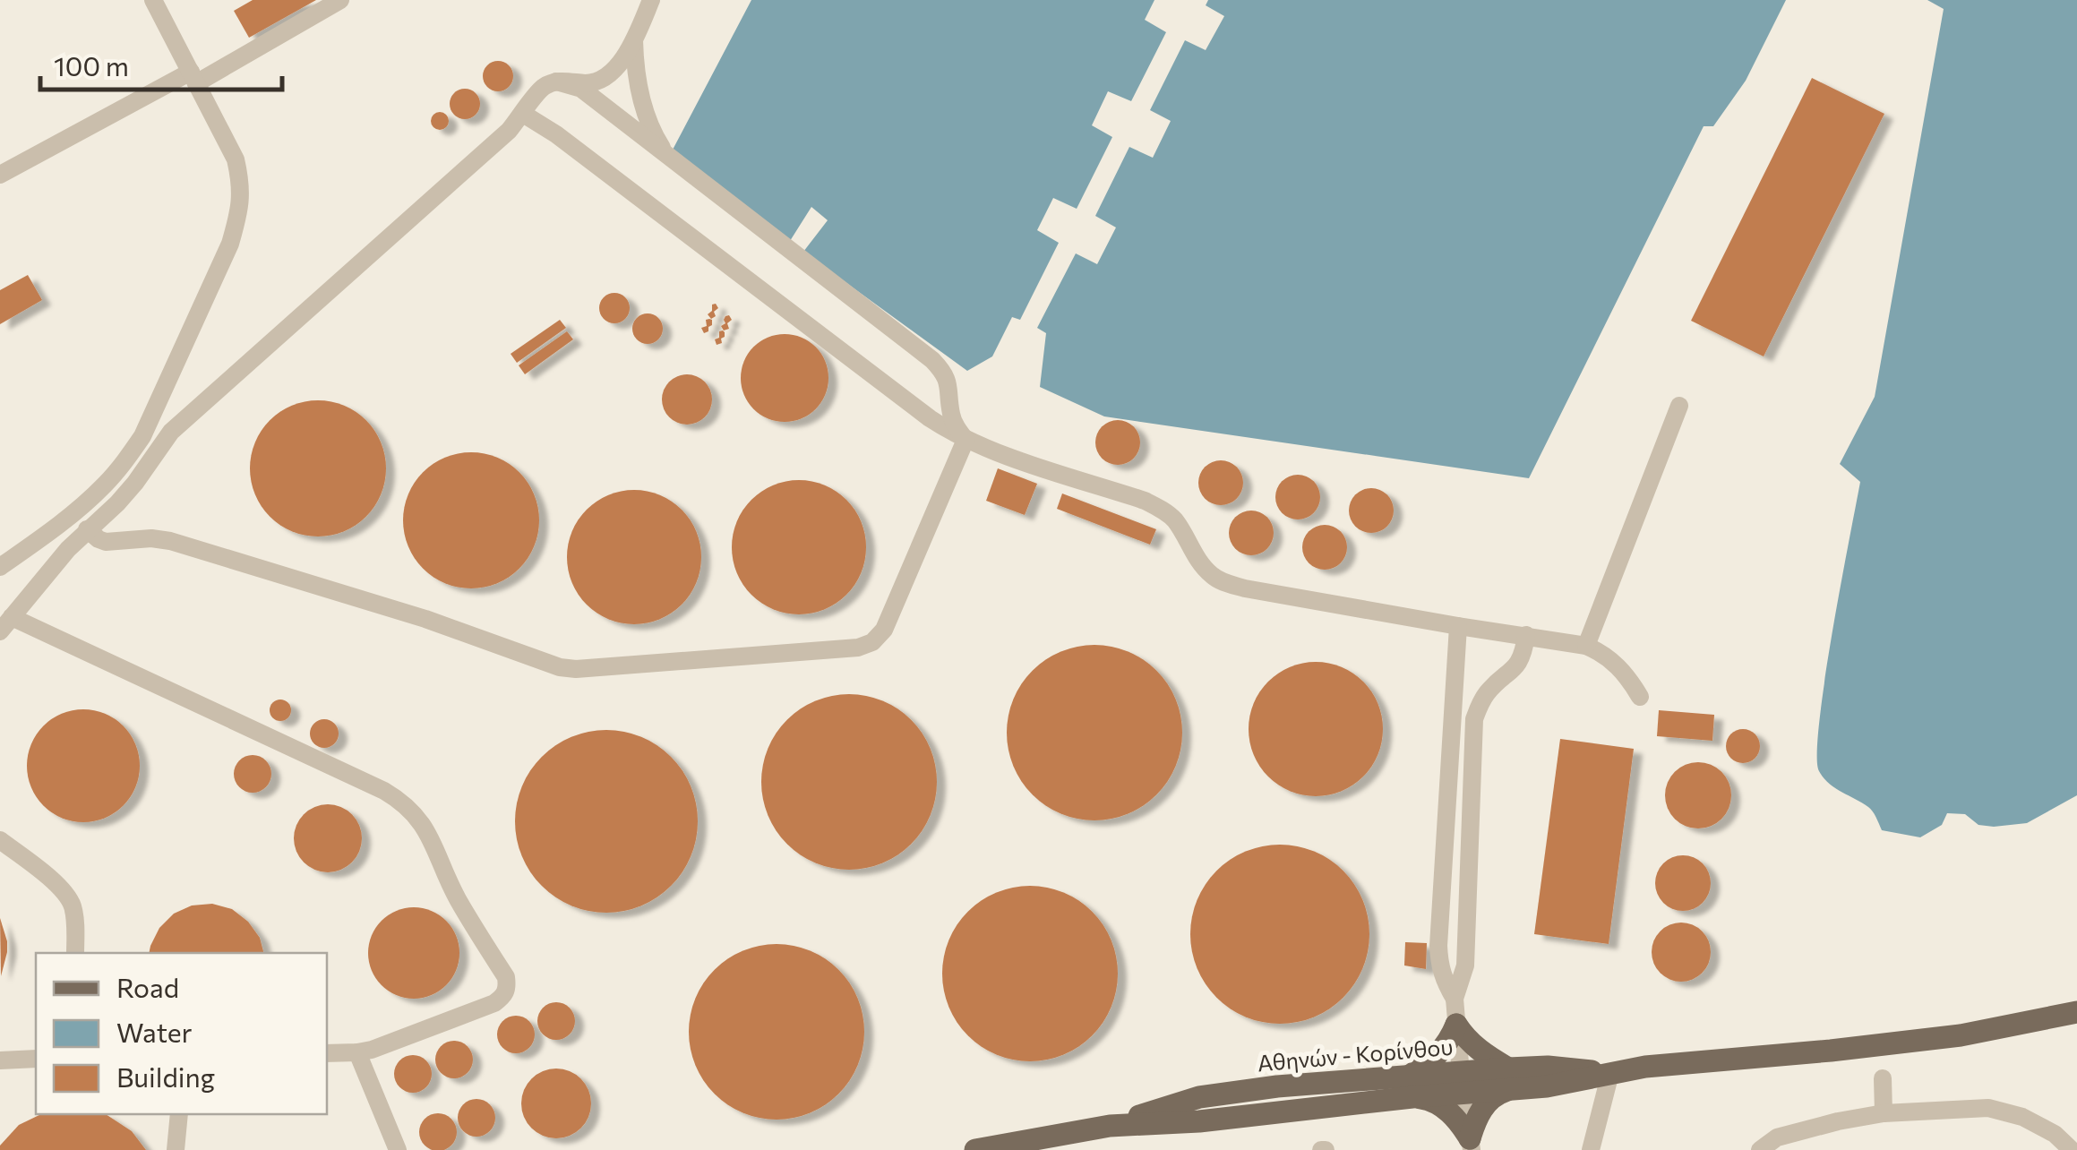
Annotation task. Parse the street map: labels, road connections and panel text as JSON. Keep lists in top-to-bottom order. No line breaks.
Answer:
{"streets":{"main road":["Αθηνών - Κορίνθου"]},"legend":["Road","Water","Building"],"scale_bar":"100 m"}
